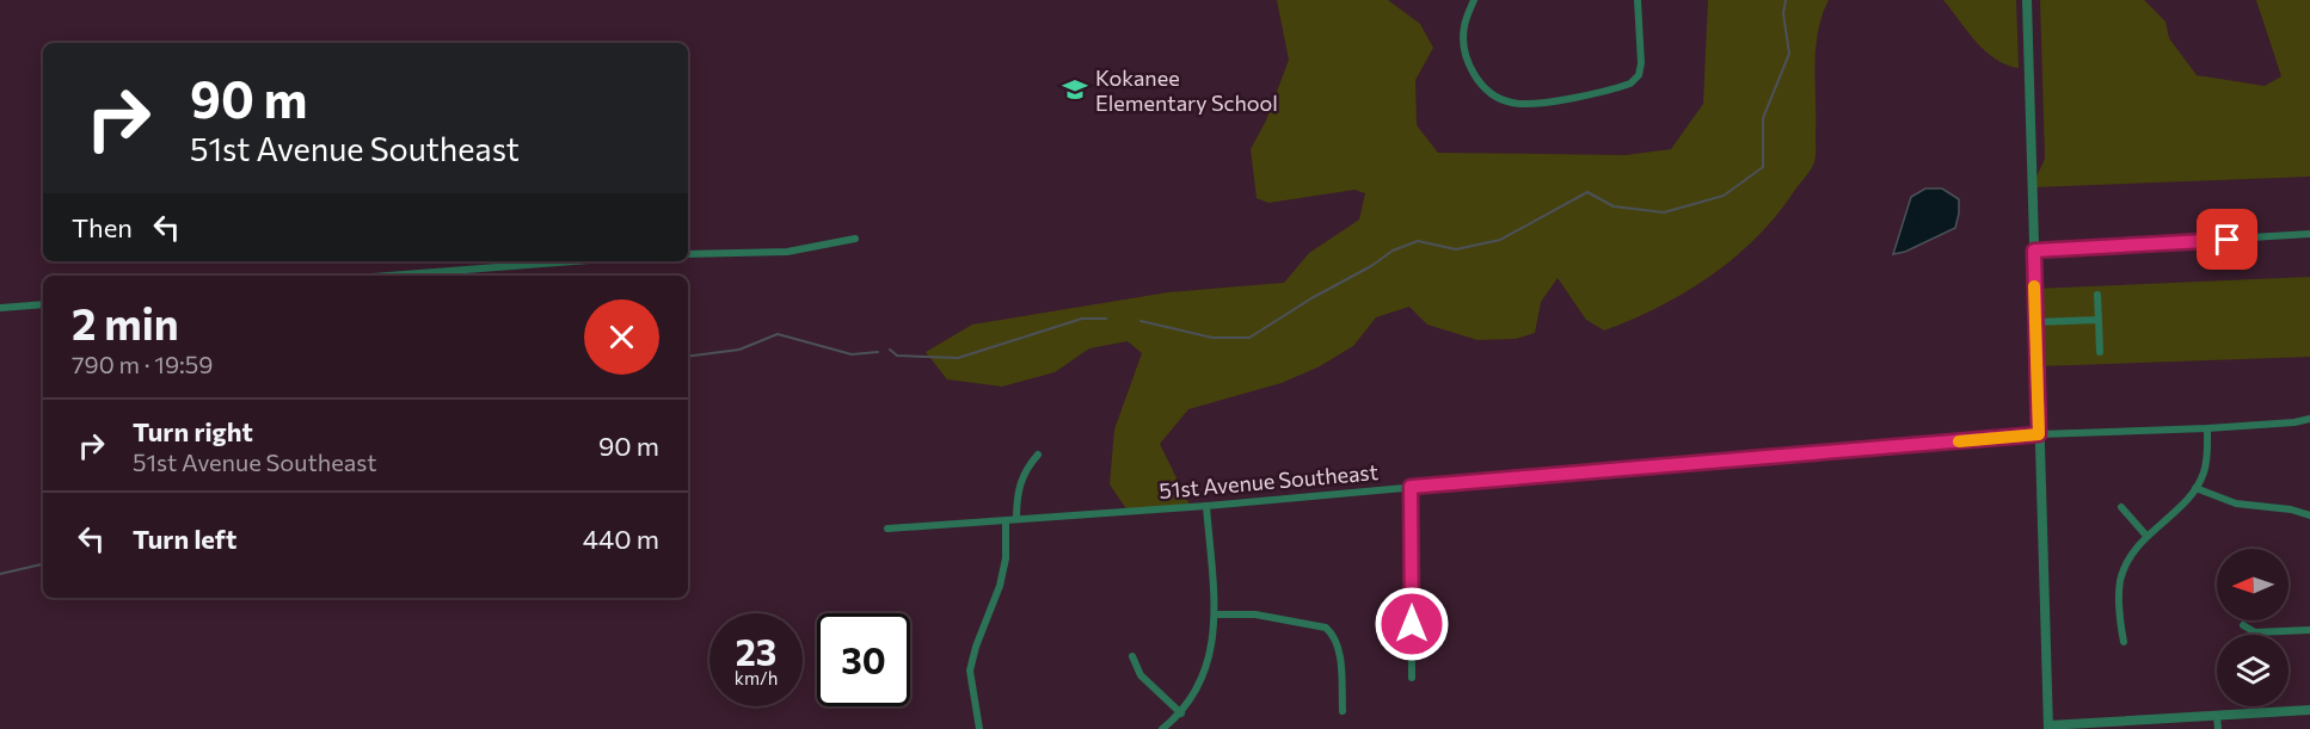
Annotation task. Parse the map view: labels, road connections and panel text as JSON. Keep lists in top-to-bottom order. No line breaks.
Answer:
{"streets":{"street":["51st Avenue Southeast"]},"places":{"school or university":["Kokanee Elementary School"]},"north":"left","page":{"turn":["90 m","51st Avenue Southeast"],"then":"Then","heading":["2 min","790 m · 19:59"],"list":[{"name":"Turn right","note":"51st Avenue Southeast","value":"90 m"},{"name":"Turn left","value":"440 m"}],"speed":"23 km/h","limit":"30"}}
